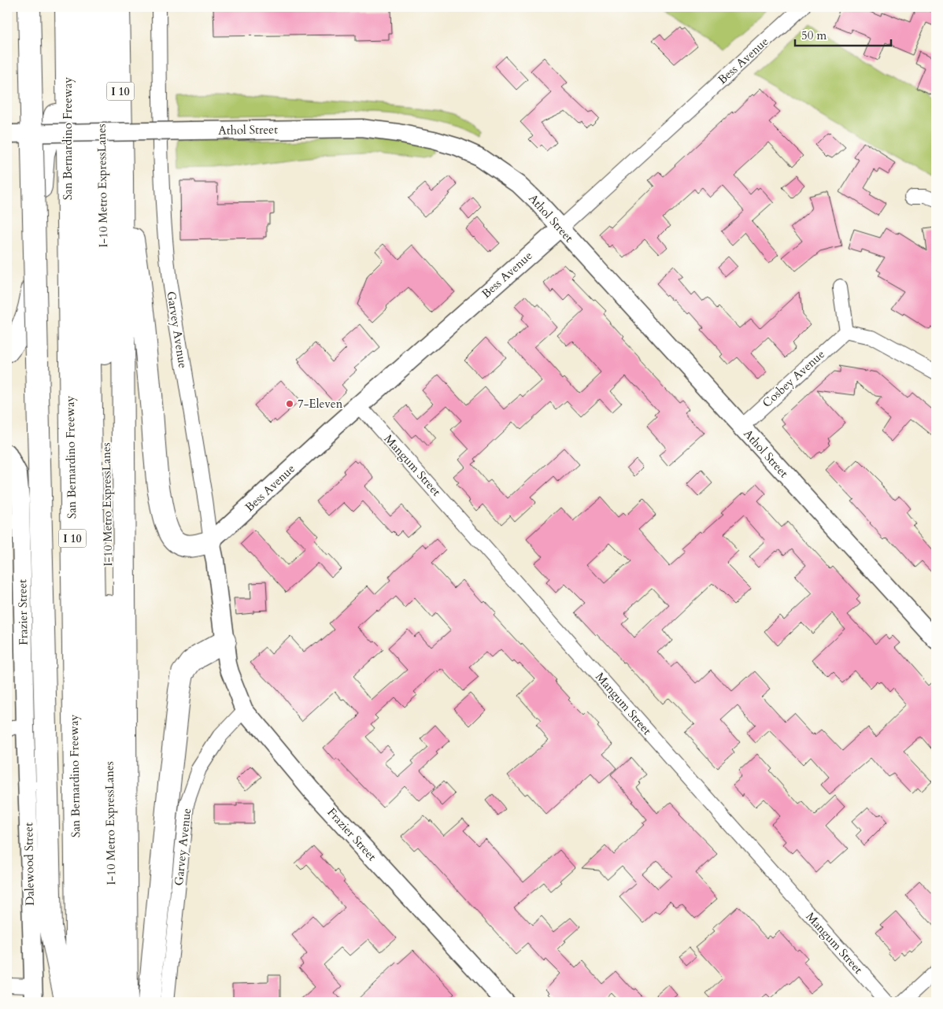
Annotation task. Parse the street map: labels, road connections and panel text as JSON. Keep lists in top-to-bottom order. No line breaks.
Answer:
{"streets":{"highway":["I 10","San Bernardino Freeway","I-10 Metro ExpressLanes"],"street":["Bess Avenue","Athol Street","Garvey Avenue","Cosbey Avenue","Mangum Street","Frazier Street","Dalewood Street"]},"crossings":[["Bess Avenue","Athol Street"],["Bess Avenue","Garvey Avenue"],["Bess Avenue","Mangum Street"],["Athol Street","Cosbey Avenue"],["Garvey Avenue","Frazier Street"],["Frazier Street","Dalewood Street"]],"places":["7-Eleven"],"scale_bar":"50 m"}
